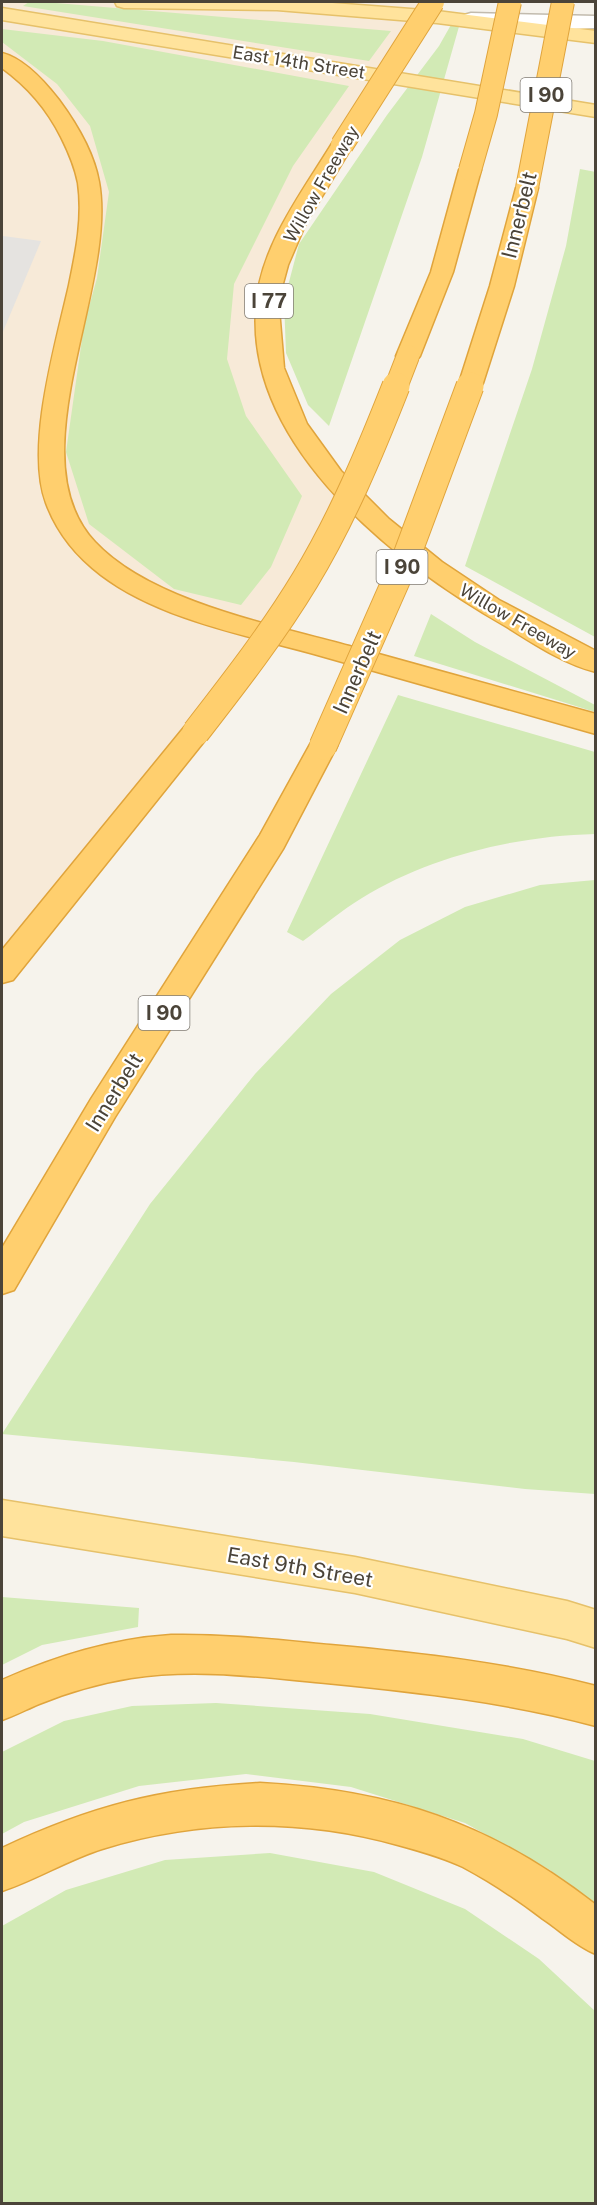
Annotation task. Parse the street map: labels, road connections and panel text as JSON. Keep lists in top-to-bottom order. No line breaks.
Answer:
{"streets":{"highway":["I 90","Willow Freeway","Innerbelt","I 77"],"main road":["East 14th Street","East 9th Street"]}}
